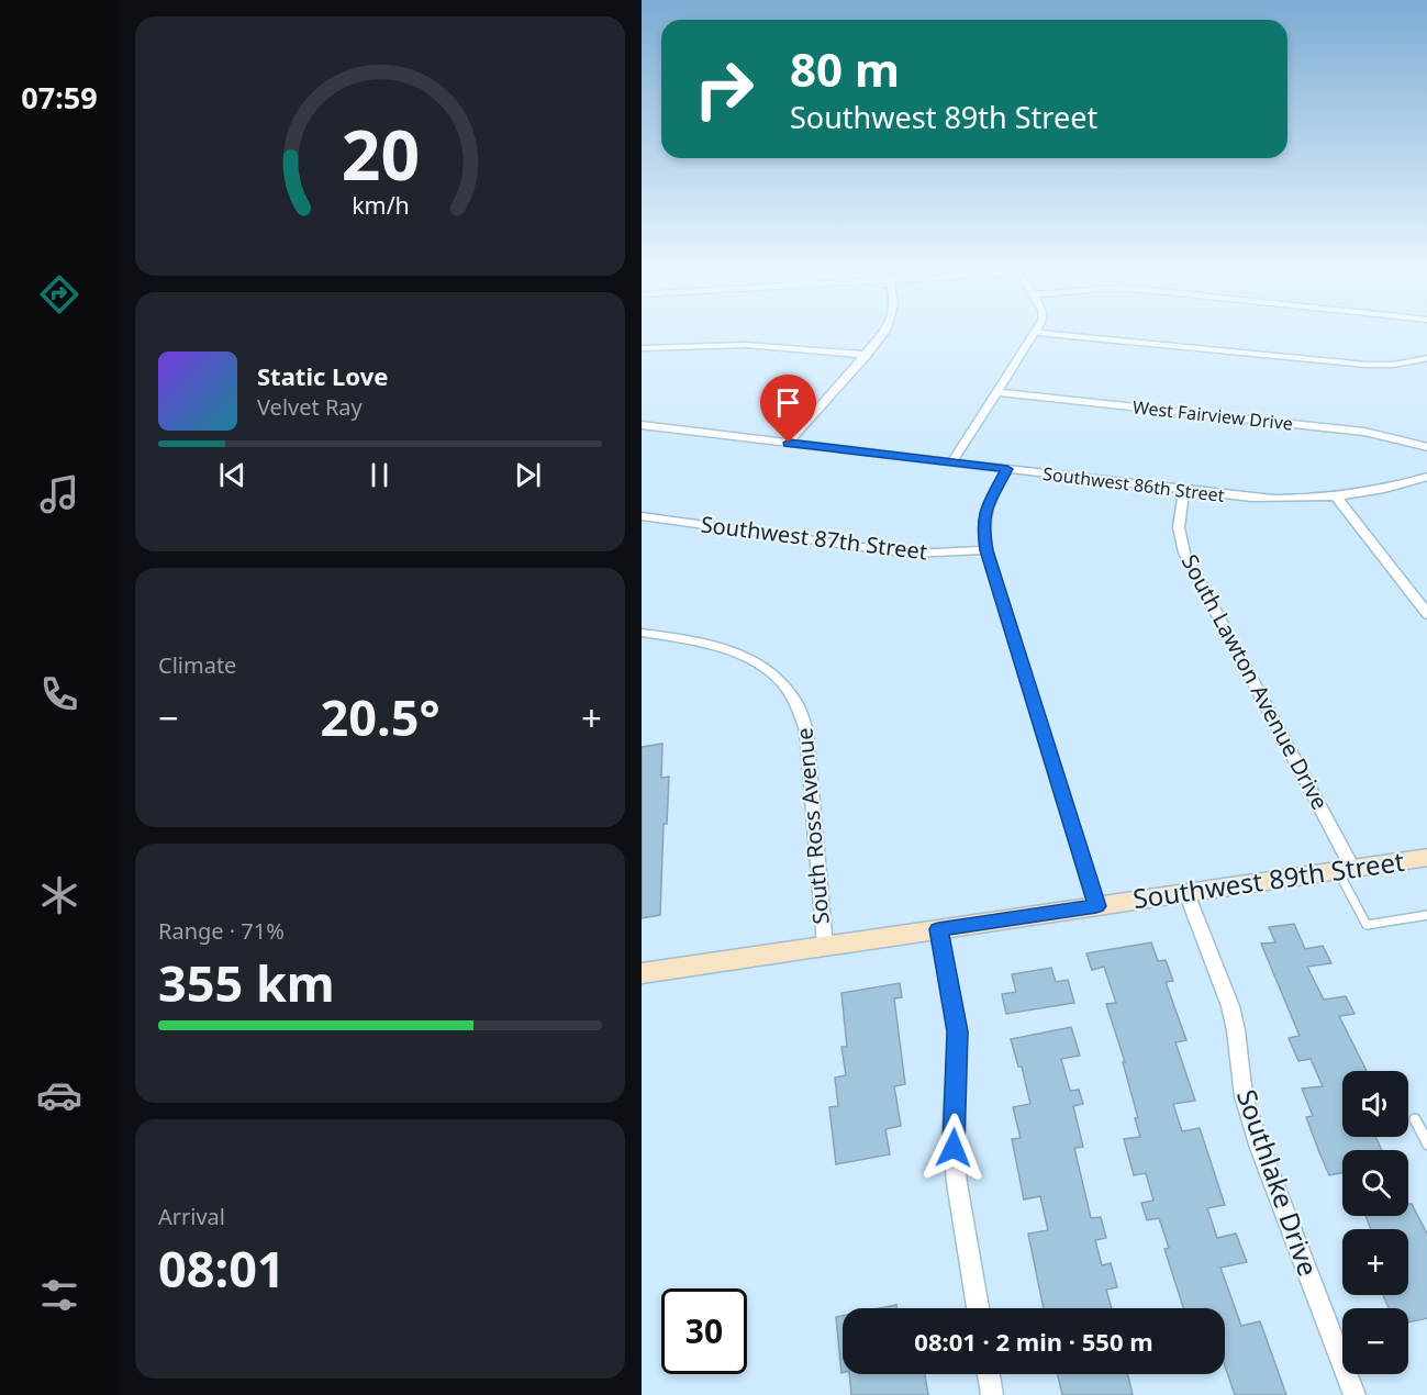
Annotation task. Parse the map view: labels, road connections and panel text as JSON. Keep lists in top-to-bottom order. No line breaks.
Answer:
{"streets":{"main road":["Southwest 89th Street"],"street":["West Fairview Drive","Southwest 86th Street","Southwest 87th Street","South Lawton Avenue Drive","South Ross Avenue","Southlake Drive"]},"crossings":[["Southwest 86th Street","South Lawton Avenue Drive"],["South Lawton Avenue Drive","Southwest 89th Street"],["South Ross Avenue","Southwest 89th Street"],["Southwest 89th Street","Southlake Drive"]],"page":{"tabs":"07:59","turn":["80 m","Southwest 89th Street"],"song":["Static Love","Velvet Ray"],"tile":["Climate",["Range · 71%","355 km"],["Arrival","08:01"]],"heat":["−","20.5°","+"],"map_buttons":["+","−"],"limit":"30","trip":"08:01 · 2 min · 550 m","gauge":["20","km/h"]}}
